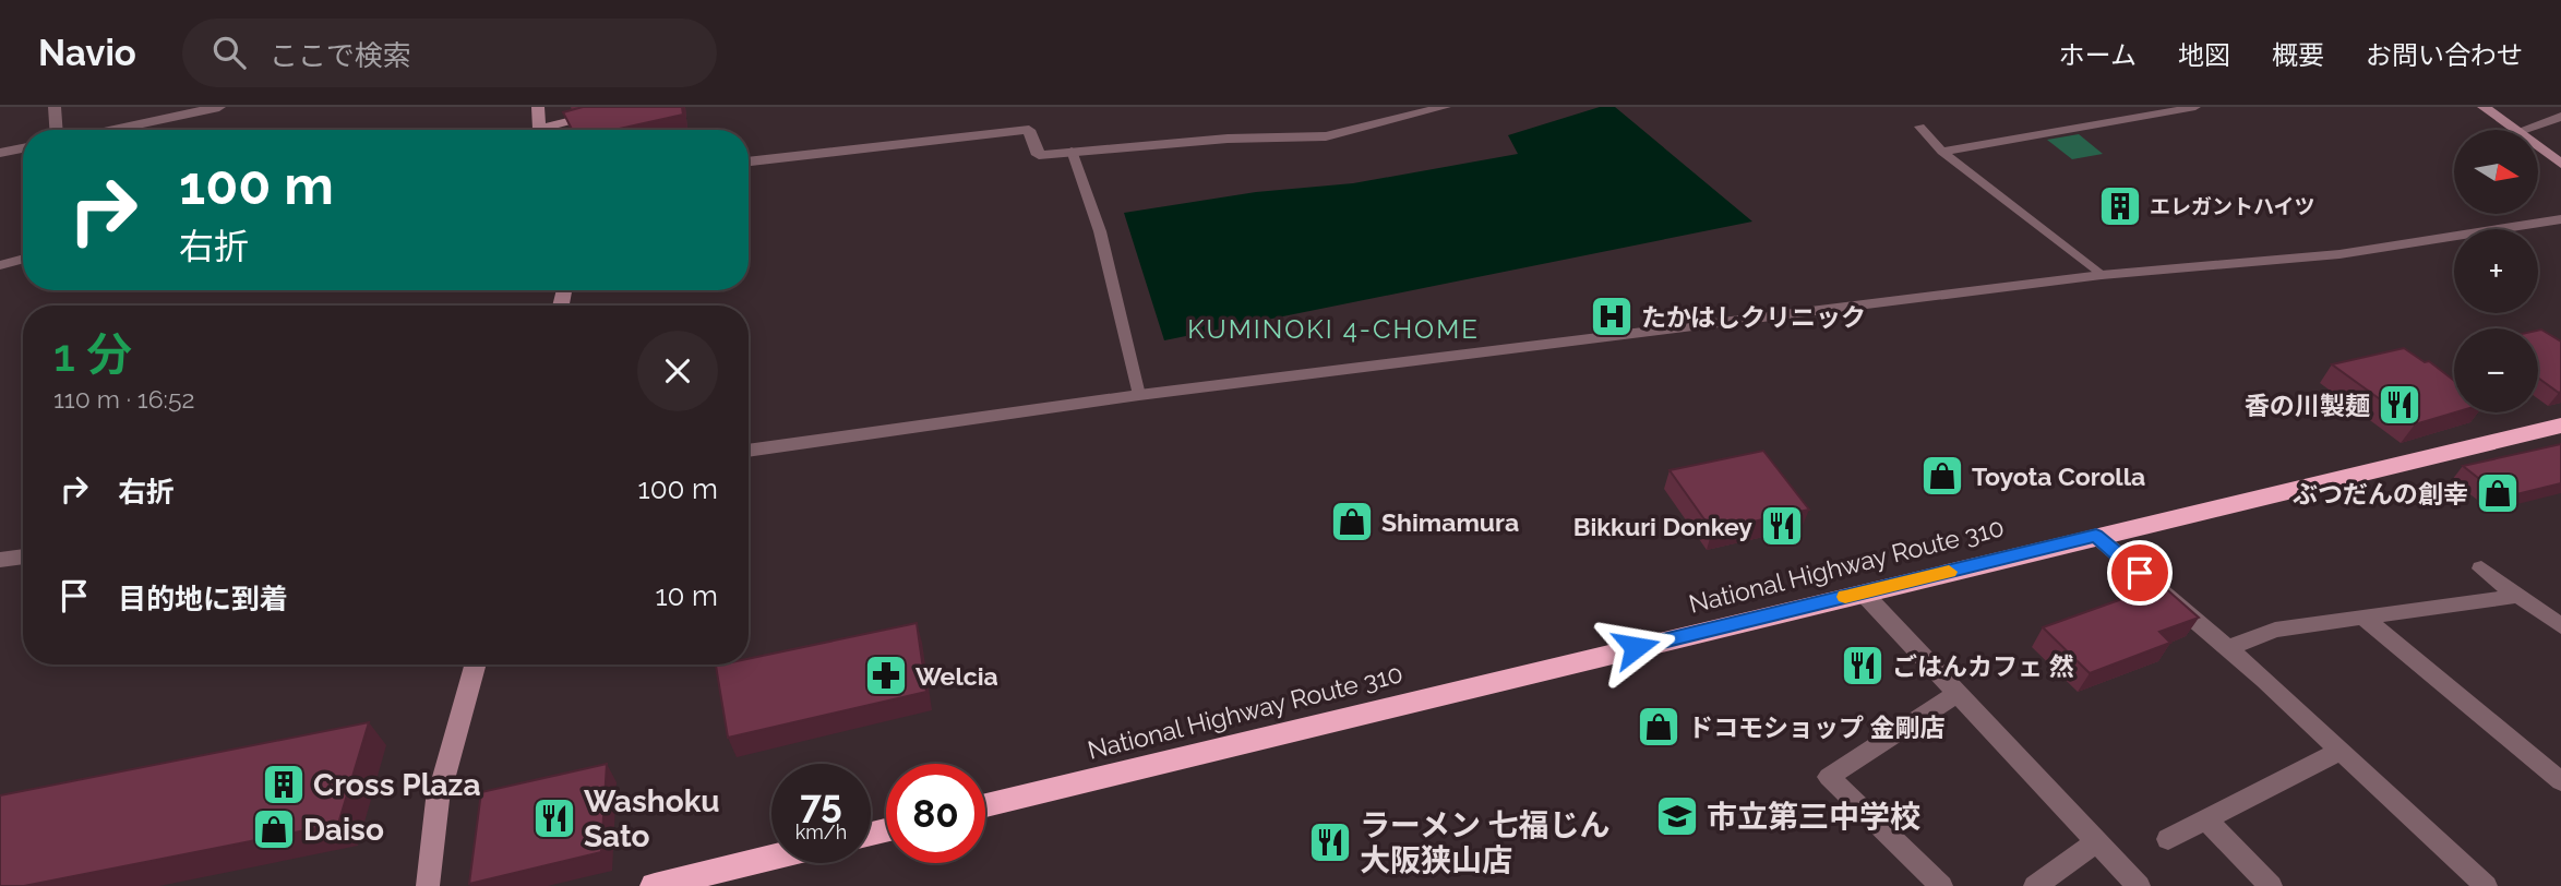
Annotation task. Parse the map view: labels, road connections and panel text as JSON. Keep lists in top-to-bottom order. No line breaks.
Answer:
{"streets":{"highway":["National Highway Route 310"]},"districts":["KUMINOKI 4-CHOME"],"places":{"building":["エレガントハイツ","Cross Plaza"],"hospital":["たかはしクリニック"],"restaurant":["香の川製麺","Bikkuri Donkey","ごはんカフェ 然","Washoku Sato","ラーメン 七福じん 大阪狭山店"],"shop":["Toyota Corolla","ぶつだんの創幸","Shimamura","ドコモショップ 金剛店","Daiso"],"pharmacy":["Welcia"],"school or university":["市立第三中学校"]},"north":"right","page":{"header":"Navio","search":"ここで検索","nav":["ホーム","地図","概要","お問い合わせ"],"map_buttons":["+","−"],"turn":["100 m","右折"],"heading":["1 分","110 m · 16:52"],"list":[{"name":"右折","value":"100 m"},{"name":"目的地に到着","value":"10 m"}],"speed":"75 km/h","limit":"80"}}
